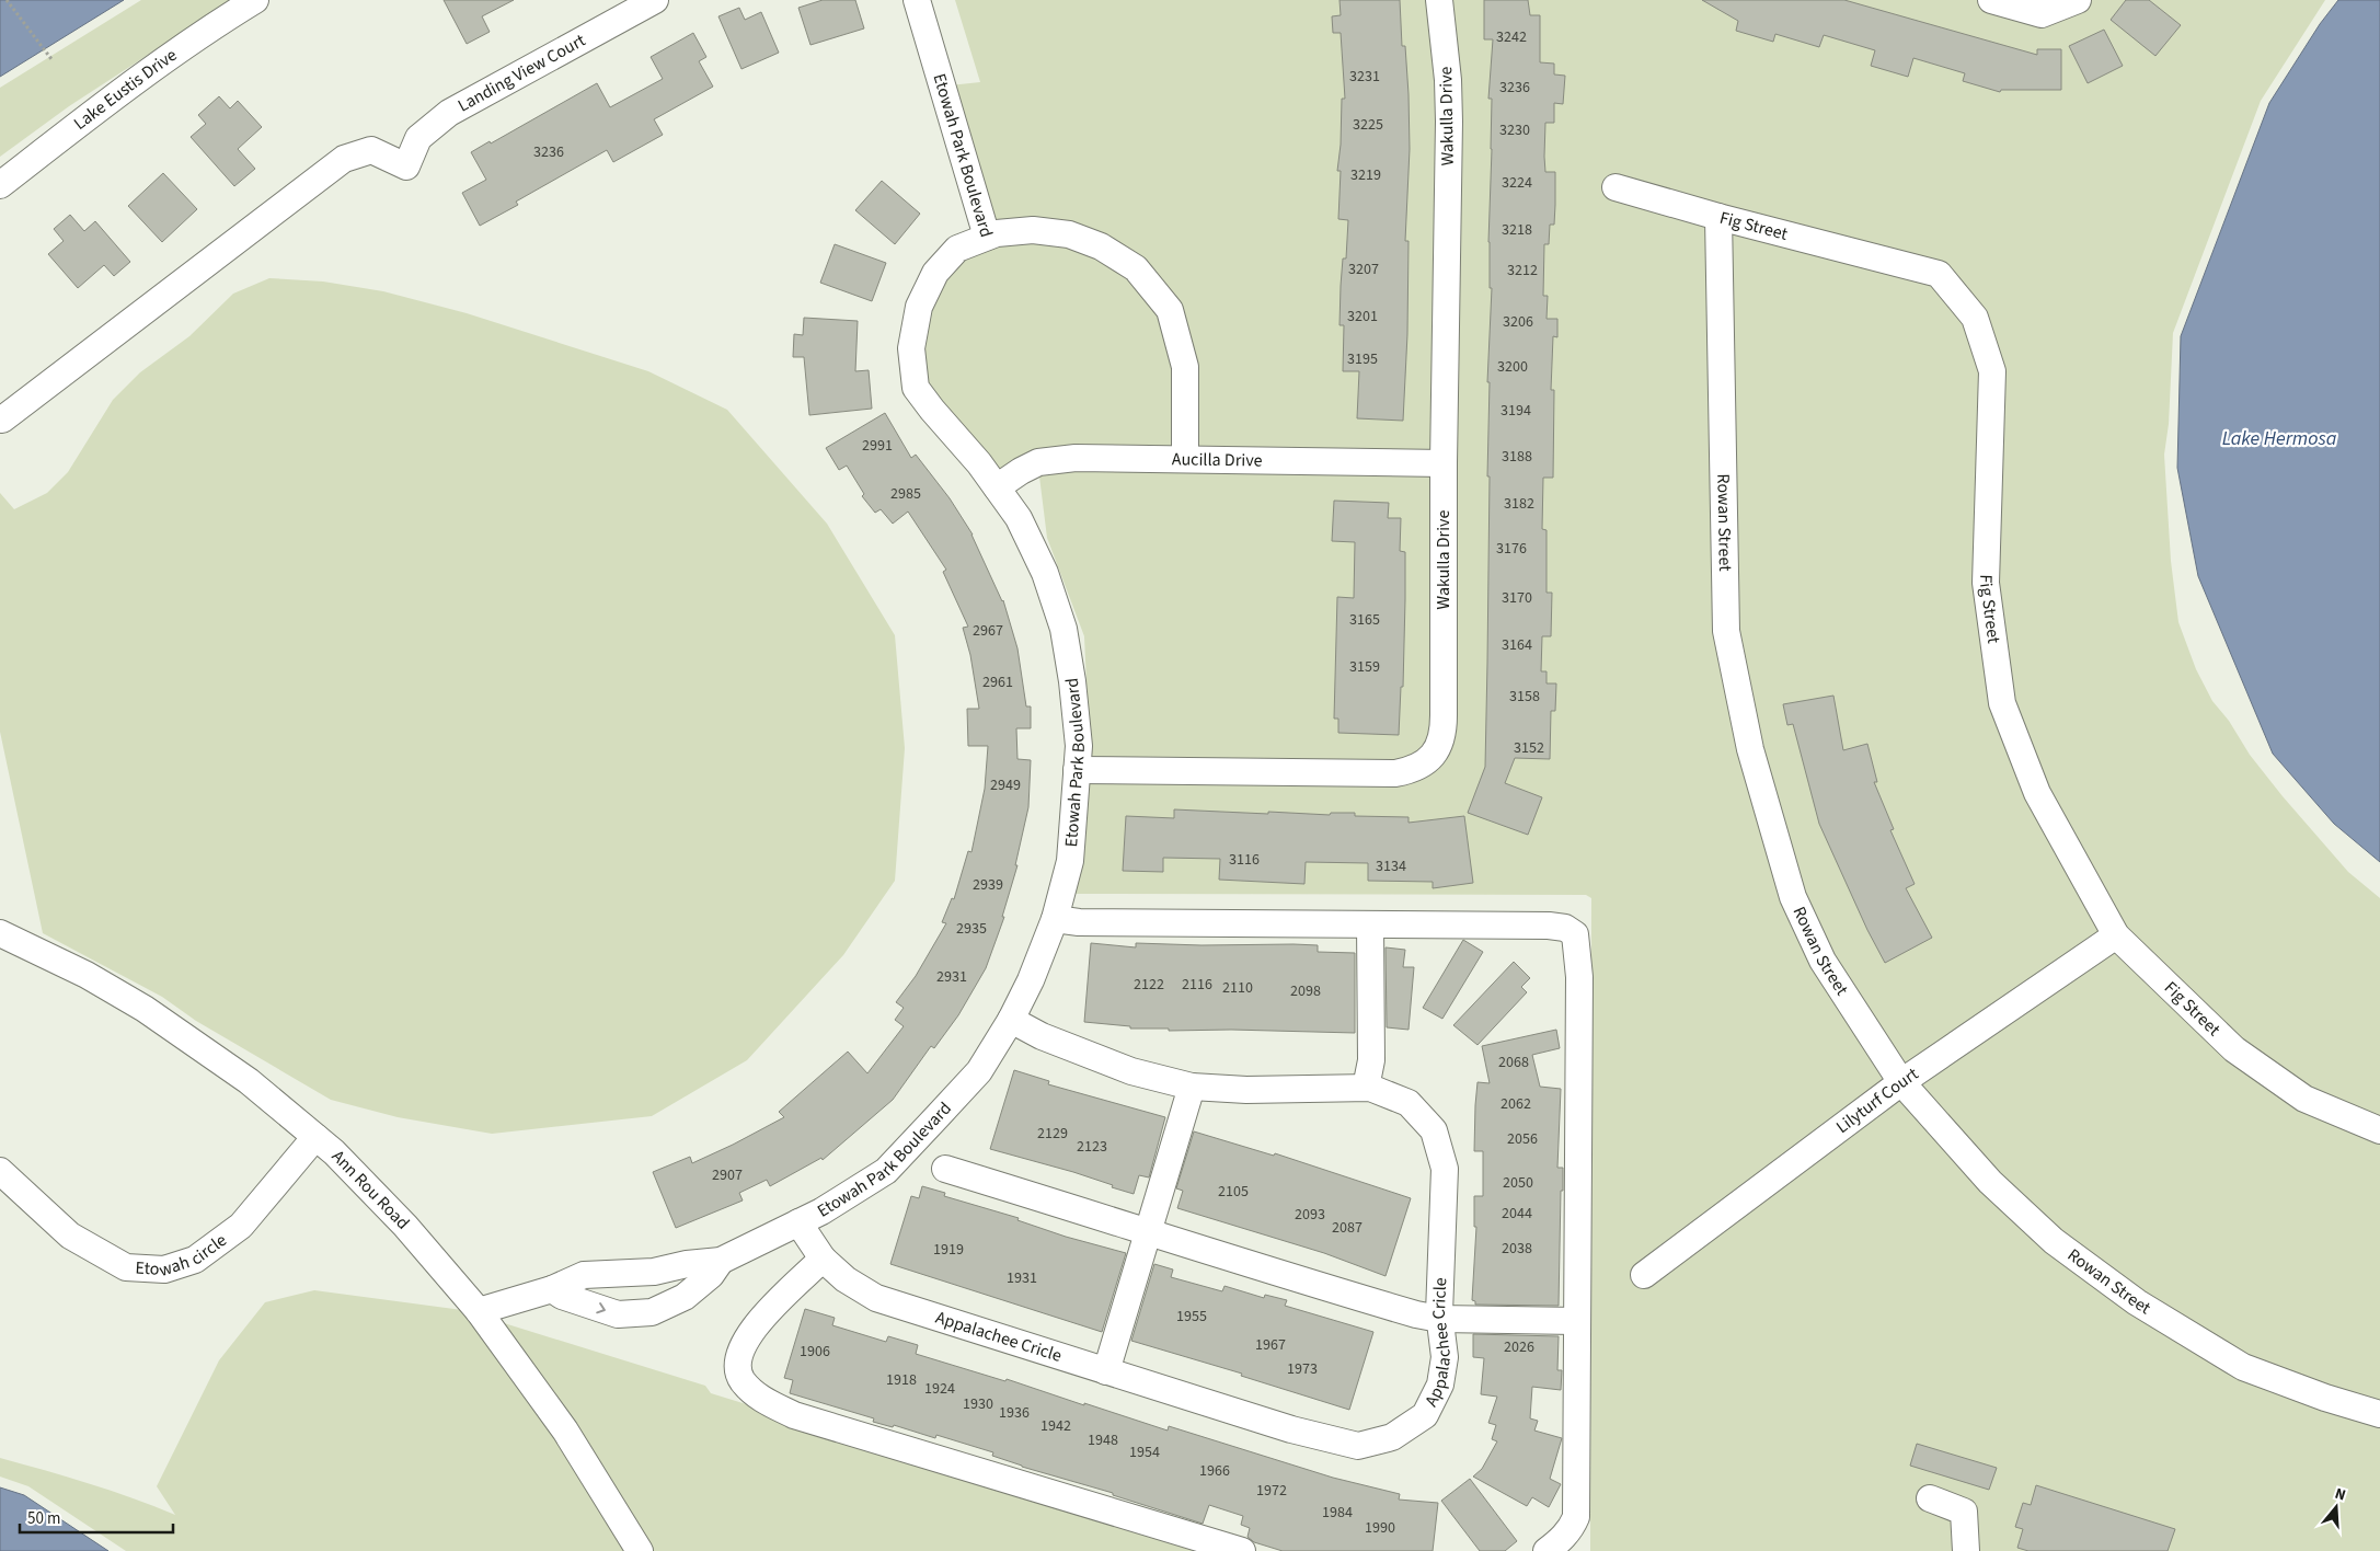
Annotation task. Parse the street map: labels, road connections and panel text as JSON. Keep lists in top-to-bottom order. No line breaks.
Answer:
{"streets":{"street":["Landing View Court","Lake Eustis Drive","Wakulla Drive","Etowah Park Boulevard","Fig Street","Aucilla Drive","Rowan Street","Lilyturf Court","Ann Rou Road","Etowah circle","Appalachee Cricle"]},"crossings":[["Wakulla Drive","Etowah Park Boulevard"],["Wakulla Drive","Aucilla Drive"],["Etowah Park Boulevard","Aucilla Drive"],["Etowah Park Boulevard","Ann Rou Road"],["Etowah Park Boulevard","Appalachee Cricle"],["Fig Street","Rowan Street"],["Fig Street","Lilyturf Court"],["Rowan Street","Lilyturf Court"],["Ann Rou Road","Etowah circle"]],"water":["Lake Hermosa"],"house_numbers":["3242","3231","3236","3225","3230","3236","3219","3224","3218","3207","3212","3201","3206","3195","3200","3194","2991","3188","2985","3182","3176","3170","3165","2967","3164","3159","2961","3158","3152","2949","3116","3134","2939","2935","2931","2122","2116","2110","2098","2068","2062","2129","2056","2123","2907","2050","2105","2044","2093","2087","2038","1919","1931","1955","1967","2026","1906","1973","1918","1924","1930","1936","1942","1948","1954","1966","1972","1984","1990"],"scale_bar":"50 m","north":"top"}
